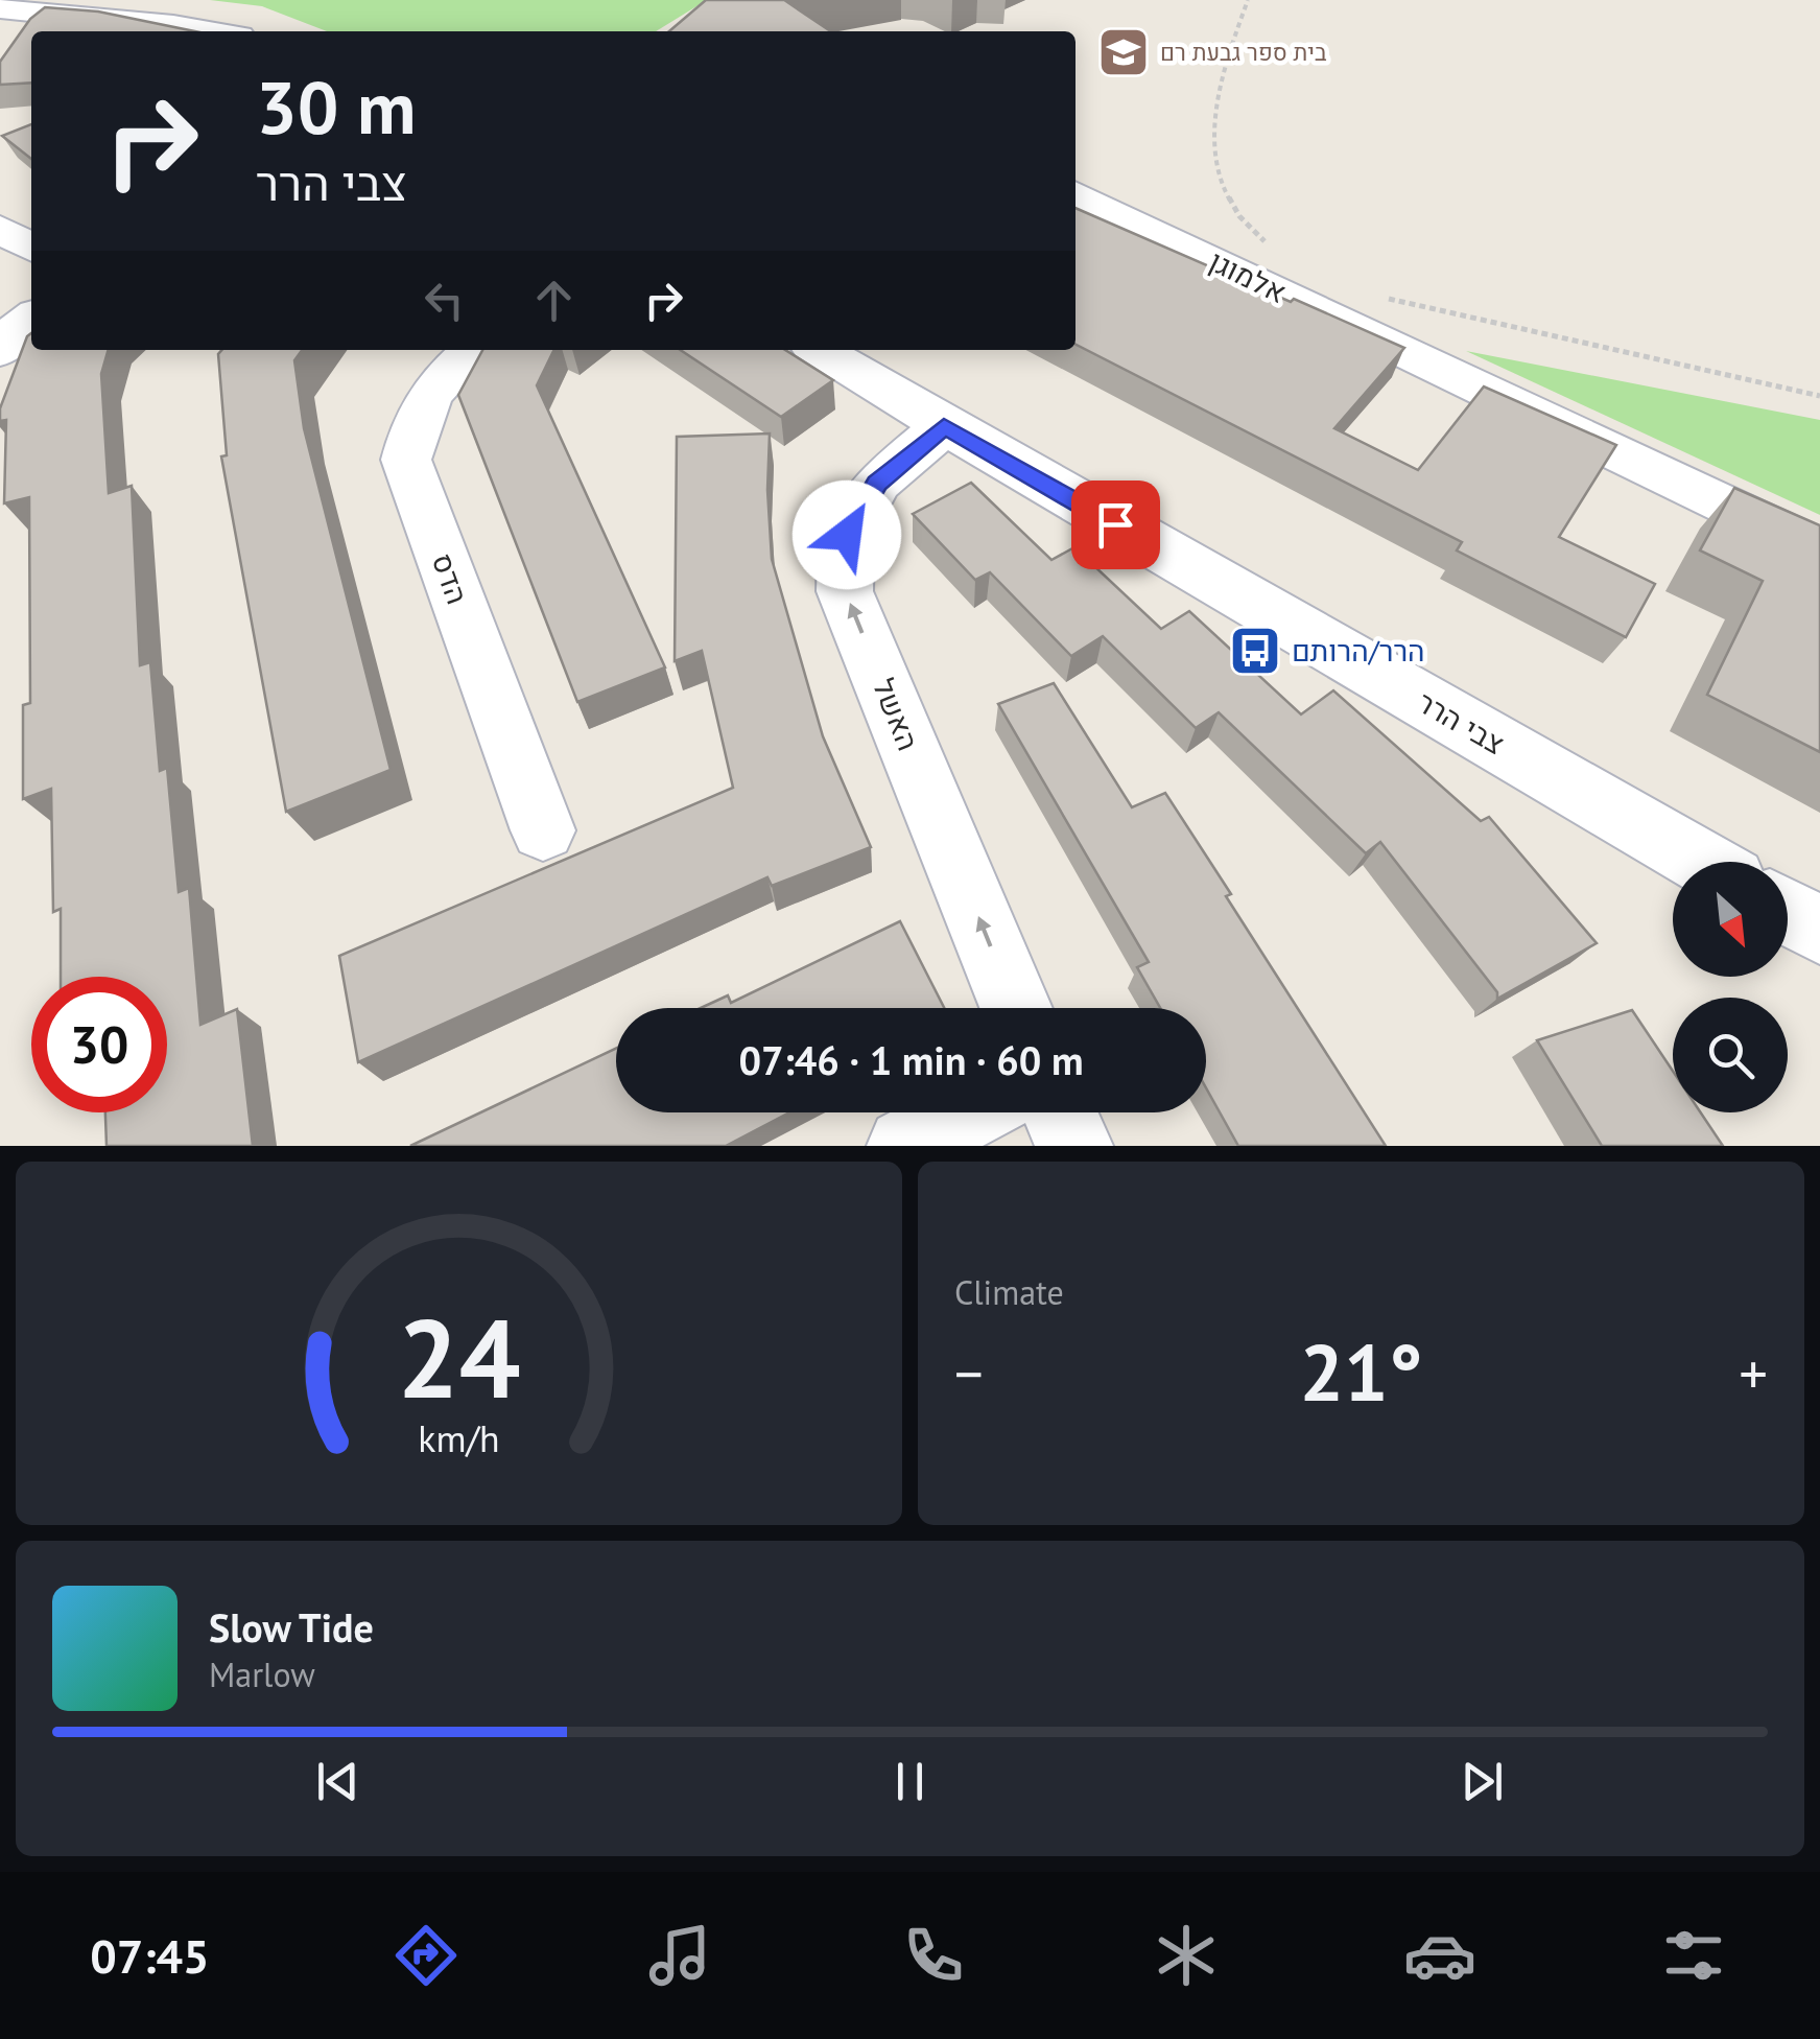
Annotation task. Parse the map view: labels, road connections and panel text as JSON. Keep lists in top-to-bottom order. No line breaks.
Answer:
{"streets":{"street":["אלמוגן","הדס","האשל","צבי הרר"]},"crossings":[["האשל","צבי הרר"]],"one_way":["האשל"],"places":{"school or university":["בית ספר גבעת רם"],"bus stop":["הרר/הרותם"]},"north":"bottom right","page":{"turn":["30 m","צבי הרר"],"limit":"30","trip":"07:46 · 1 min · 60 m","tile":"Climate","heat":["−","21°","+"],"song":["Slow Tide","Marlow"],"tabs":"07:45","gauge":["24","km/h"]}}
